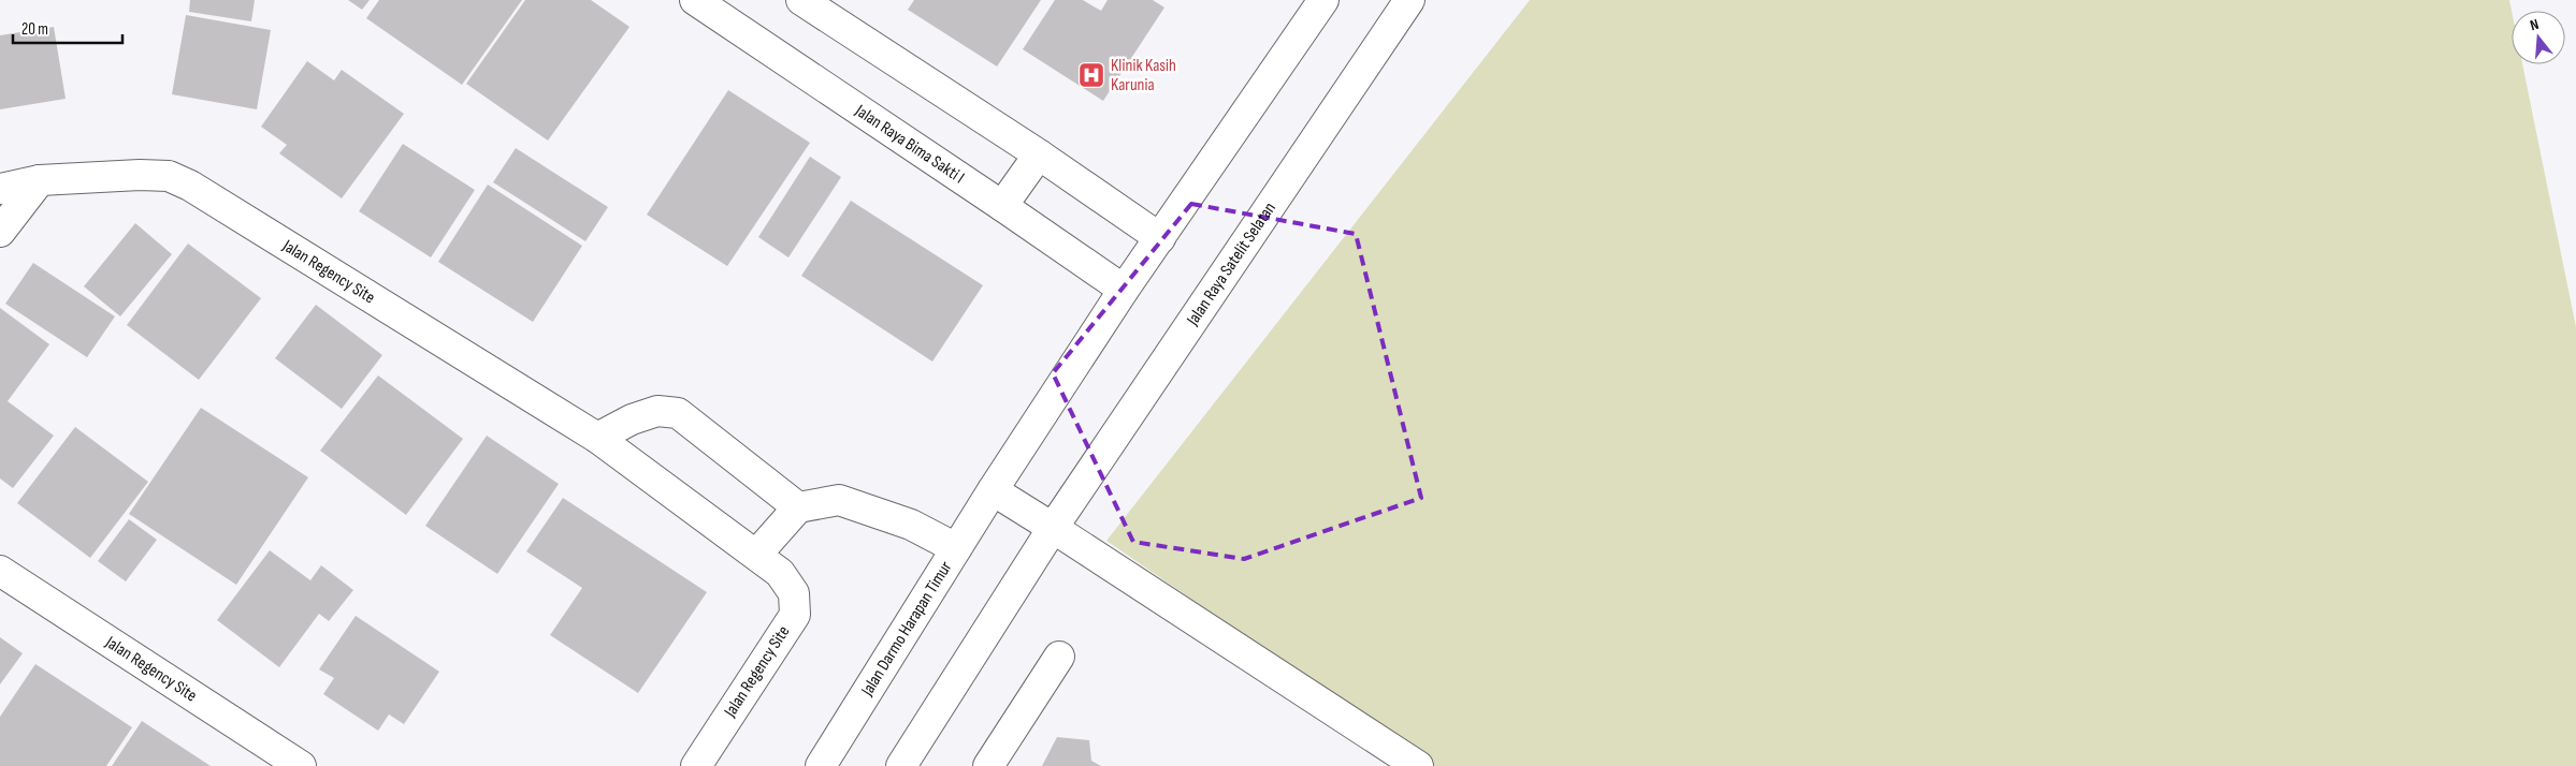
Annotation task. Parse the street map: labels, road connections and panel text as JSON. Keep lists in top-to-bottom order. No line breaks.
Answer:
{"streets":{"street":["Jalan Raya Bima Sakti I","Jalan Raya Satelit Selatan","Jalan Regency Site","Jalan Darmo Harapan Timur"]},"places":{"hospital":["Klinik Kasih Karunia"]},"scale_bar":"20 m","north":"top"}
